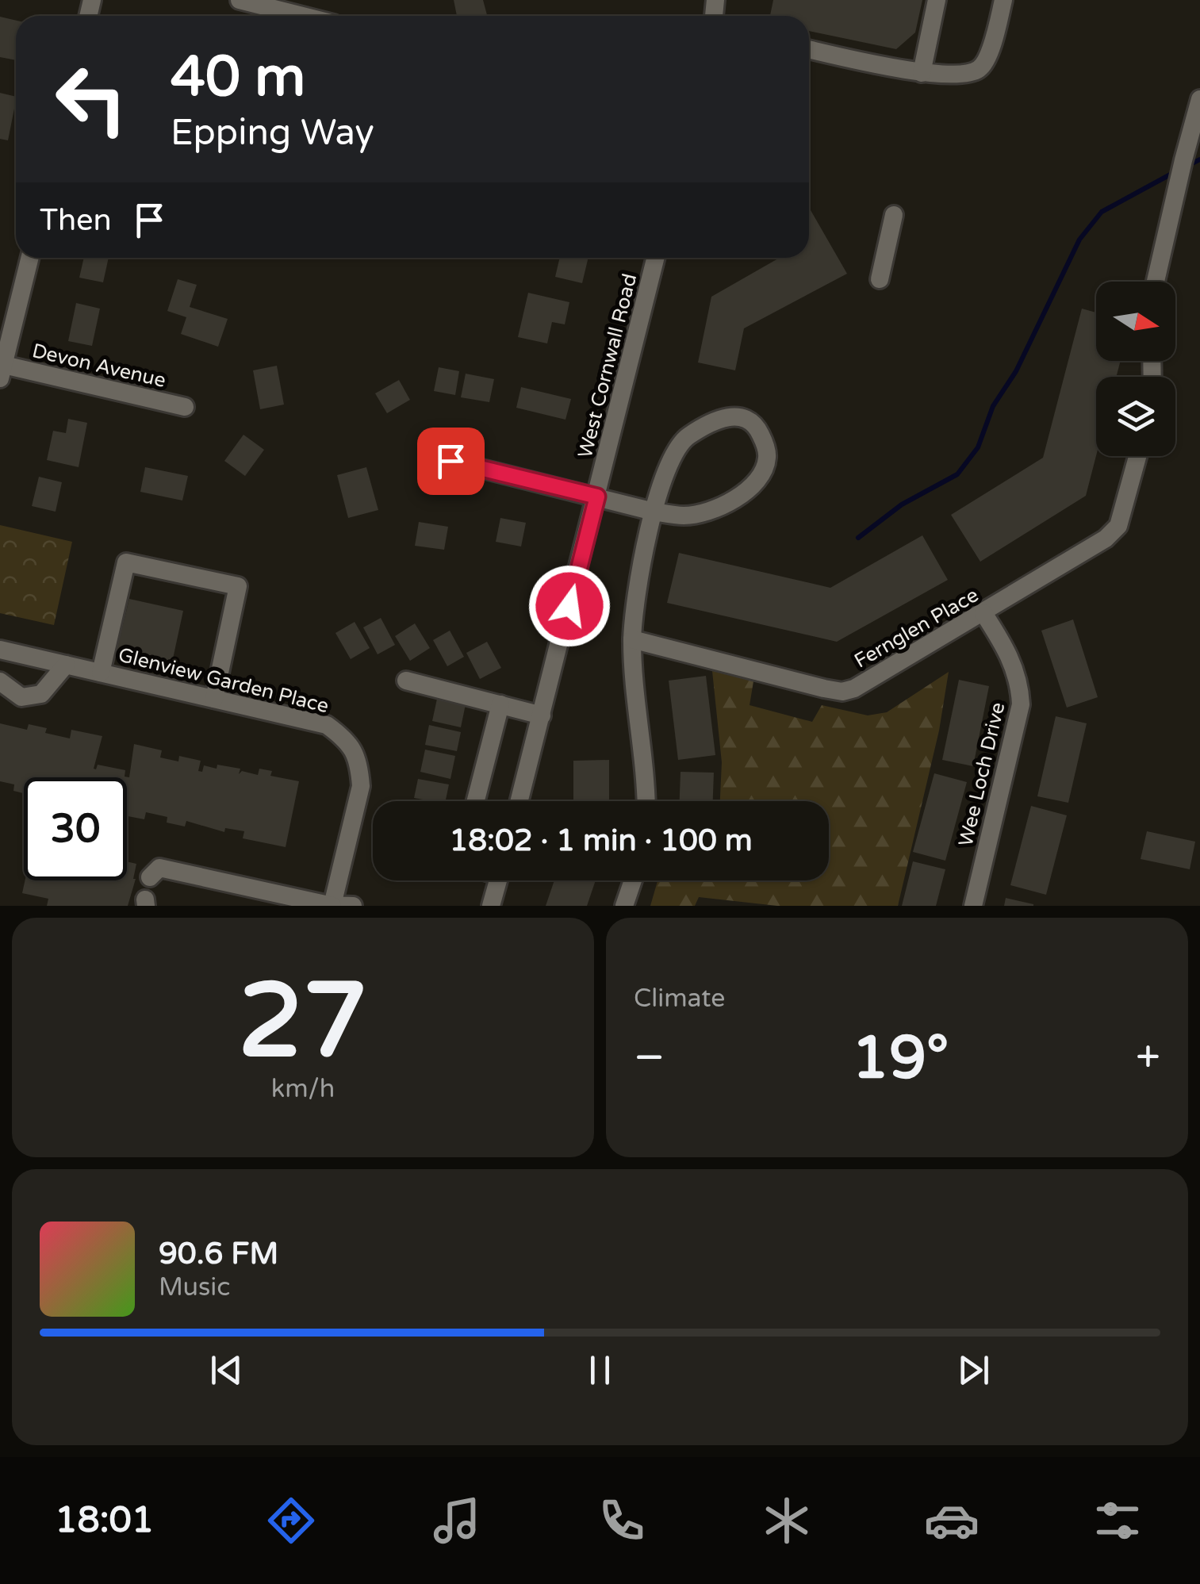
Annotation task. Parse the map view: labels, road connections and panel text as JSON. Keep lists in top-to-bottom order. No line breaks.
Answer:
{"streets":{"street":["Devon Avenue","West Cornwall Road","Fernglen Place","Glenview Garden Place","Wee Loch Drive"]},"crossings":[["Fernglen Place","Wee Loch Drive"]],"north":"right","page":{"turn":["40 m","Epping Way"],"then":"Then","limit":"30","trip":"18:02 · 1 min · 100 m","tile":[["27","km/h"],"Climate"],"heat":["−","19°","+"],"song":["90.6 FM","Music"],"tabs":"18:01"}}
